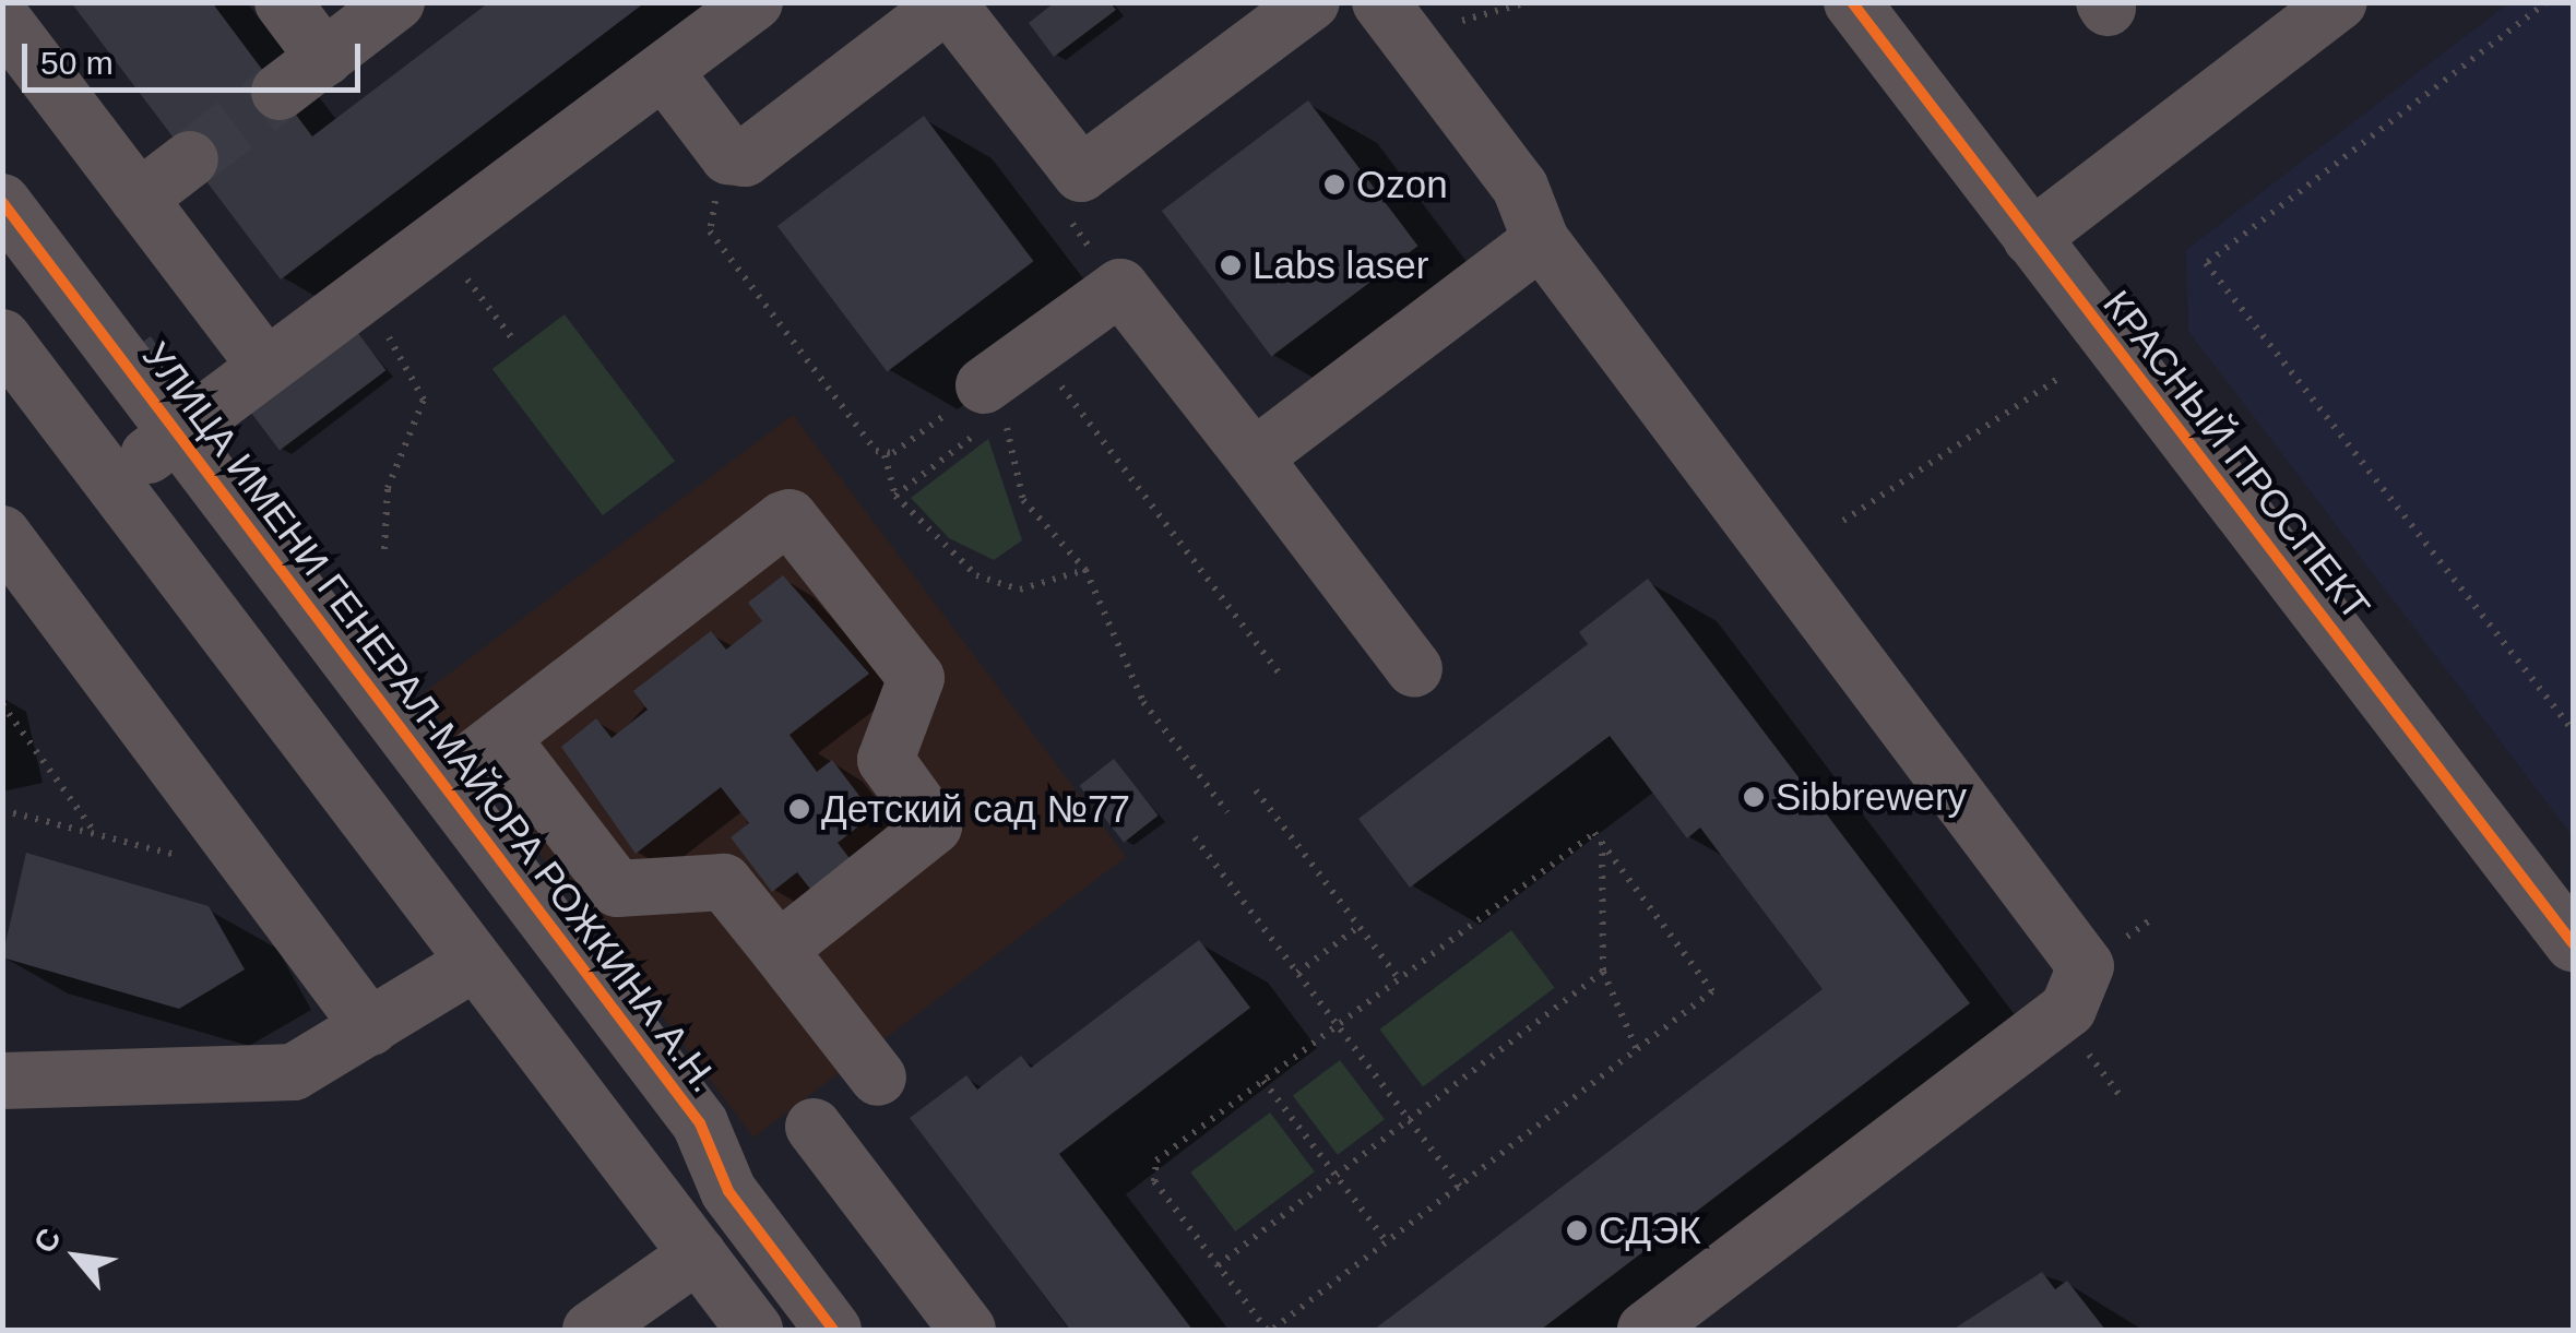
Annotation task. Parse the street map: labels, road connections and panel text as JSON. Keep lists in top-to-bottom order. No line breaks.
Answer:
{"streets":{"street":["КРАСНЫЙ ПРОСПЕКТ","УЛИЦА ИМЕНИ ГЕНЕРАЛ-МАЙОРА РОЖКИНА А.Н."]},"places":["Ozon","Labs laser","Sibbrewery","Детский сад №77","СДЭК"],"scale_bar":"50 m","north":"top left"}
